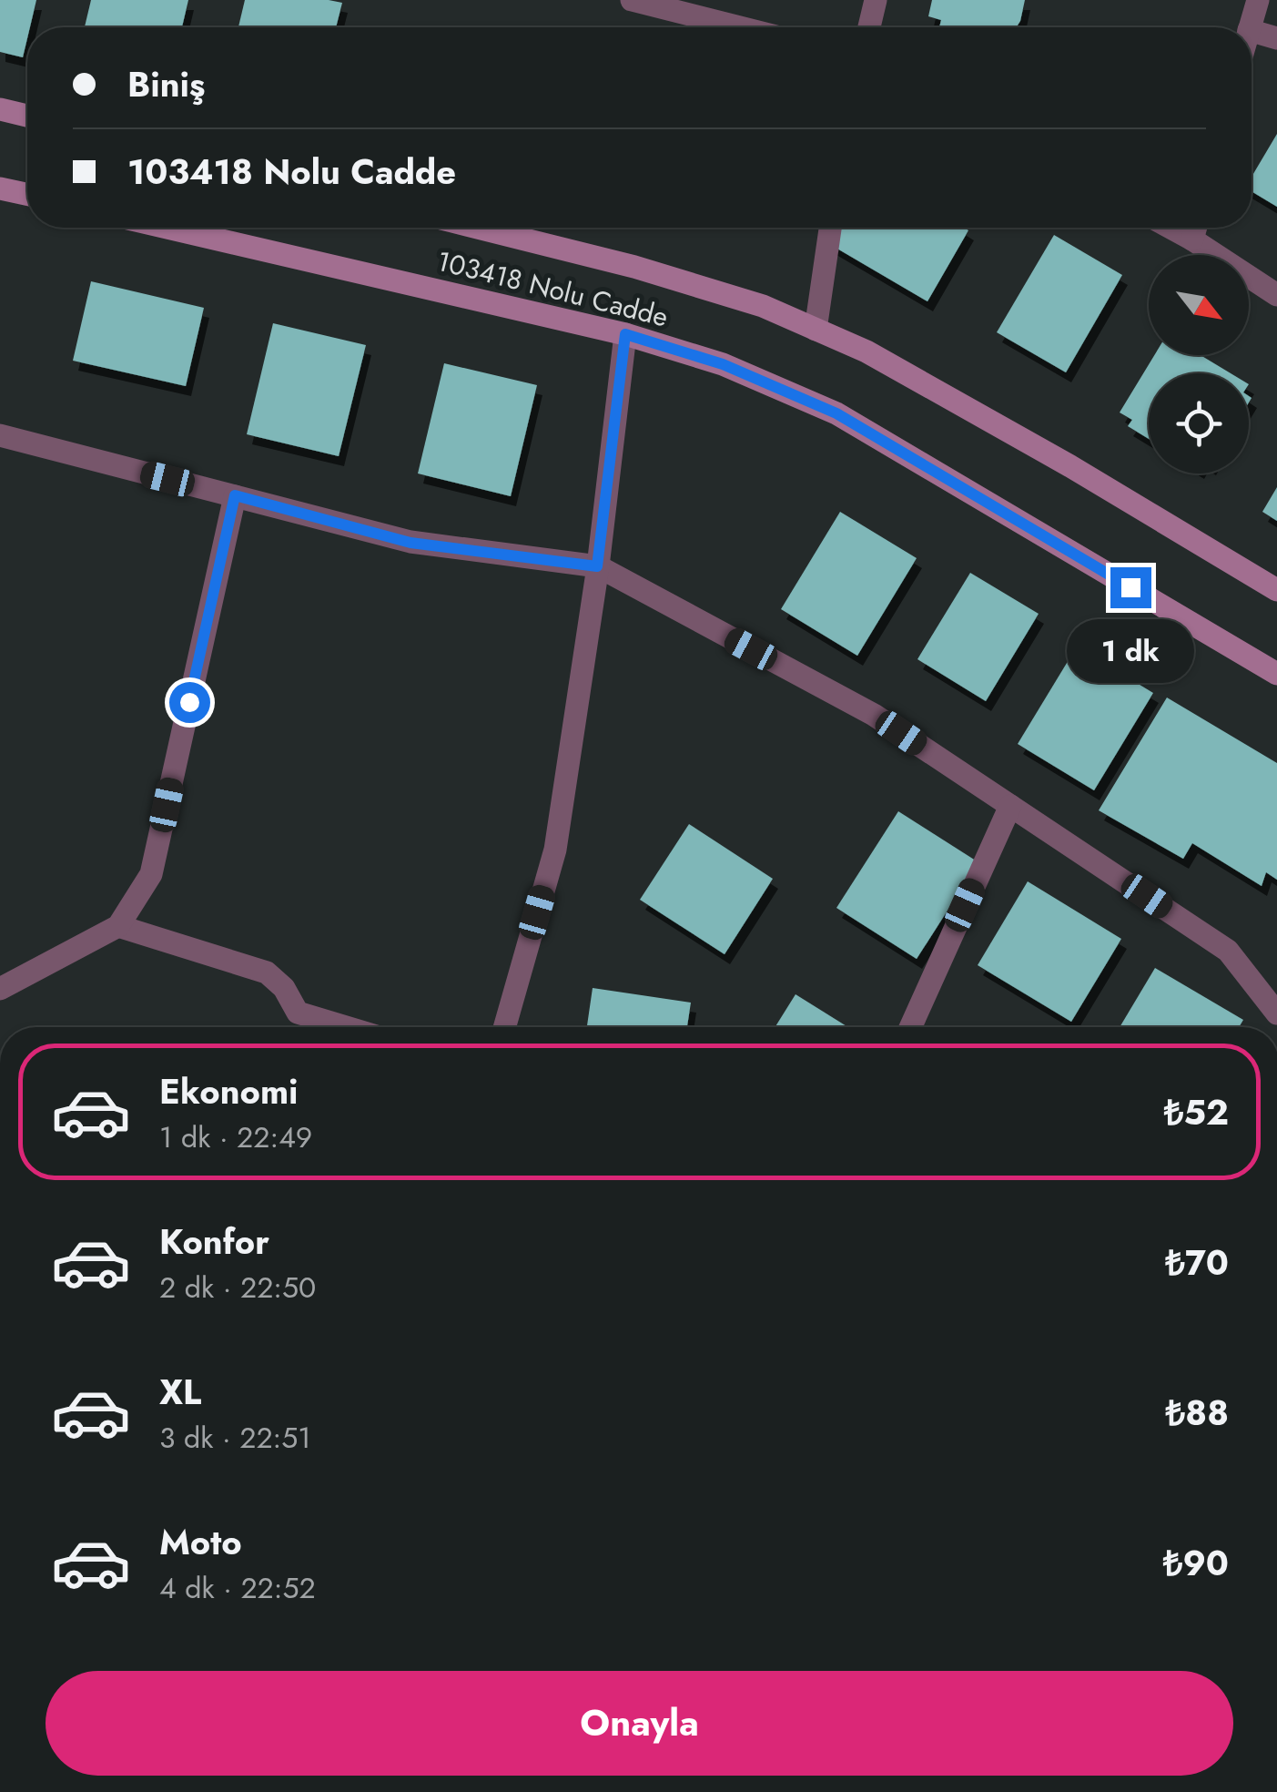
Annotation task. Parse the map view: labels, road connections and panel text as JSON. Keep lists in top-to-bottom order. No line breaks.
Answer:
{"streets":{"main road":["103418 Nolu Cadde"]},"north":"bottom right","page":{"banner":["Biniş","103418 Nolu Cadde"],"bubble":"1 dk","list":[{"name":"Ekonomi","note":"1 dk · 22:49","value":"₺52"},{"name":"Konfor","note":"2 dk · 22:50","value":"₺70"},{"name":"XL","note":"3 dk · 22:51","value":"₺88"},{"name":"Moto","note":"4 dk · 22:52","value":"₺90"}],"buttons":"Onayla"}}
